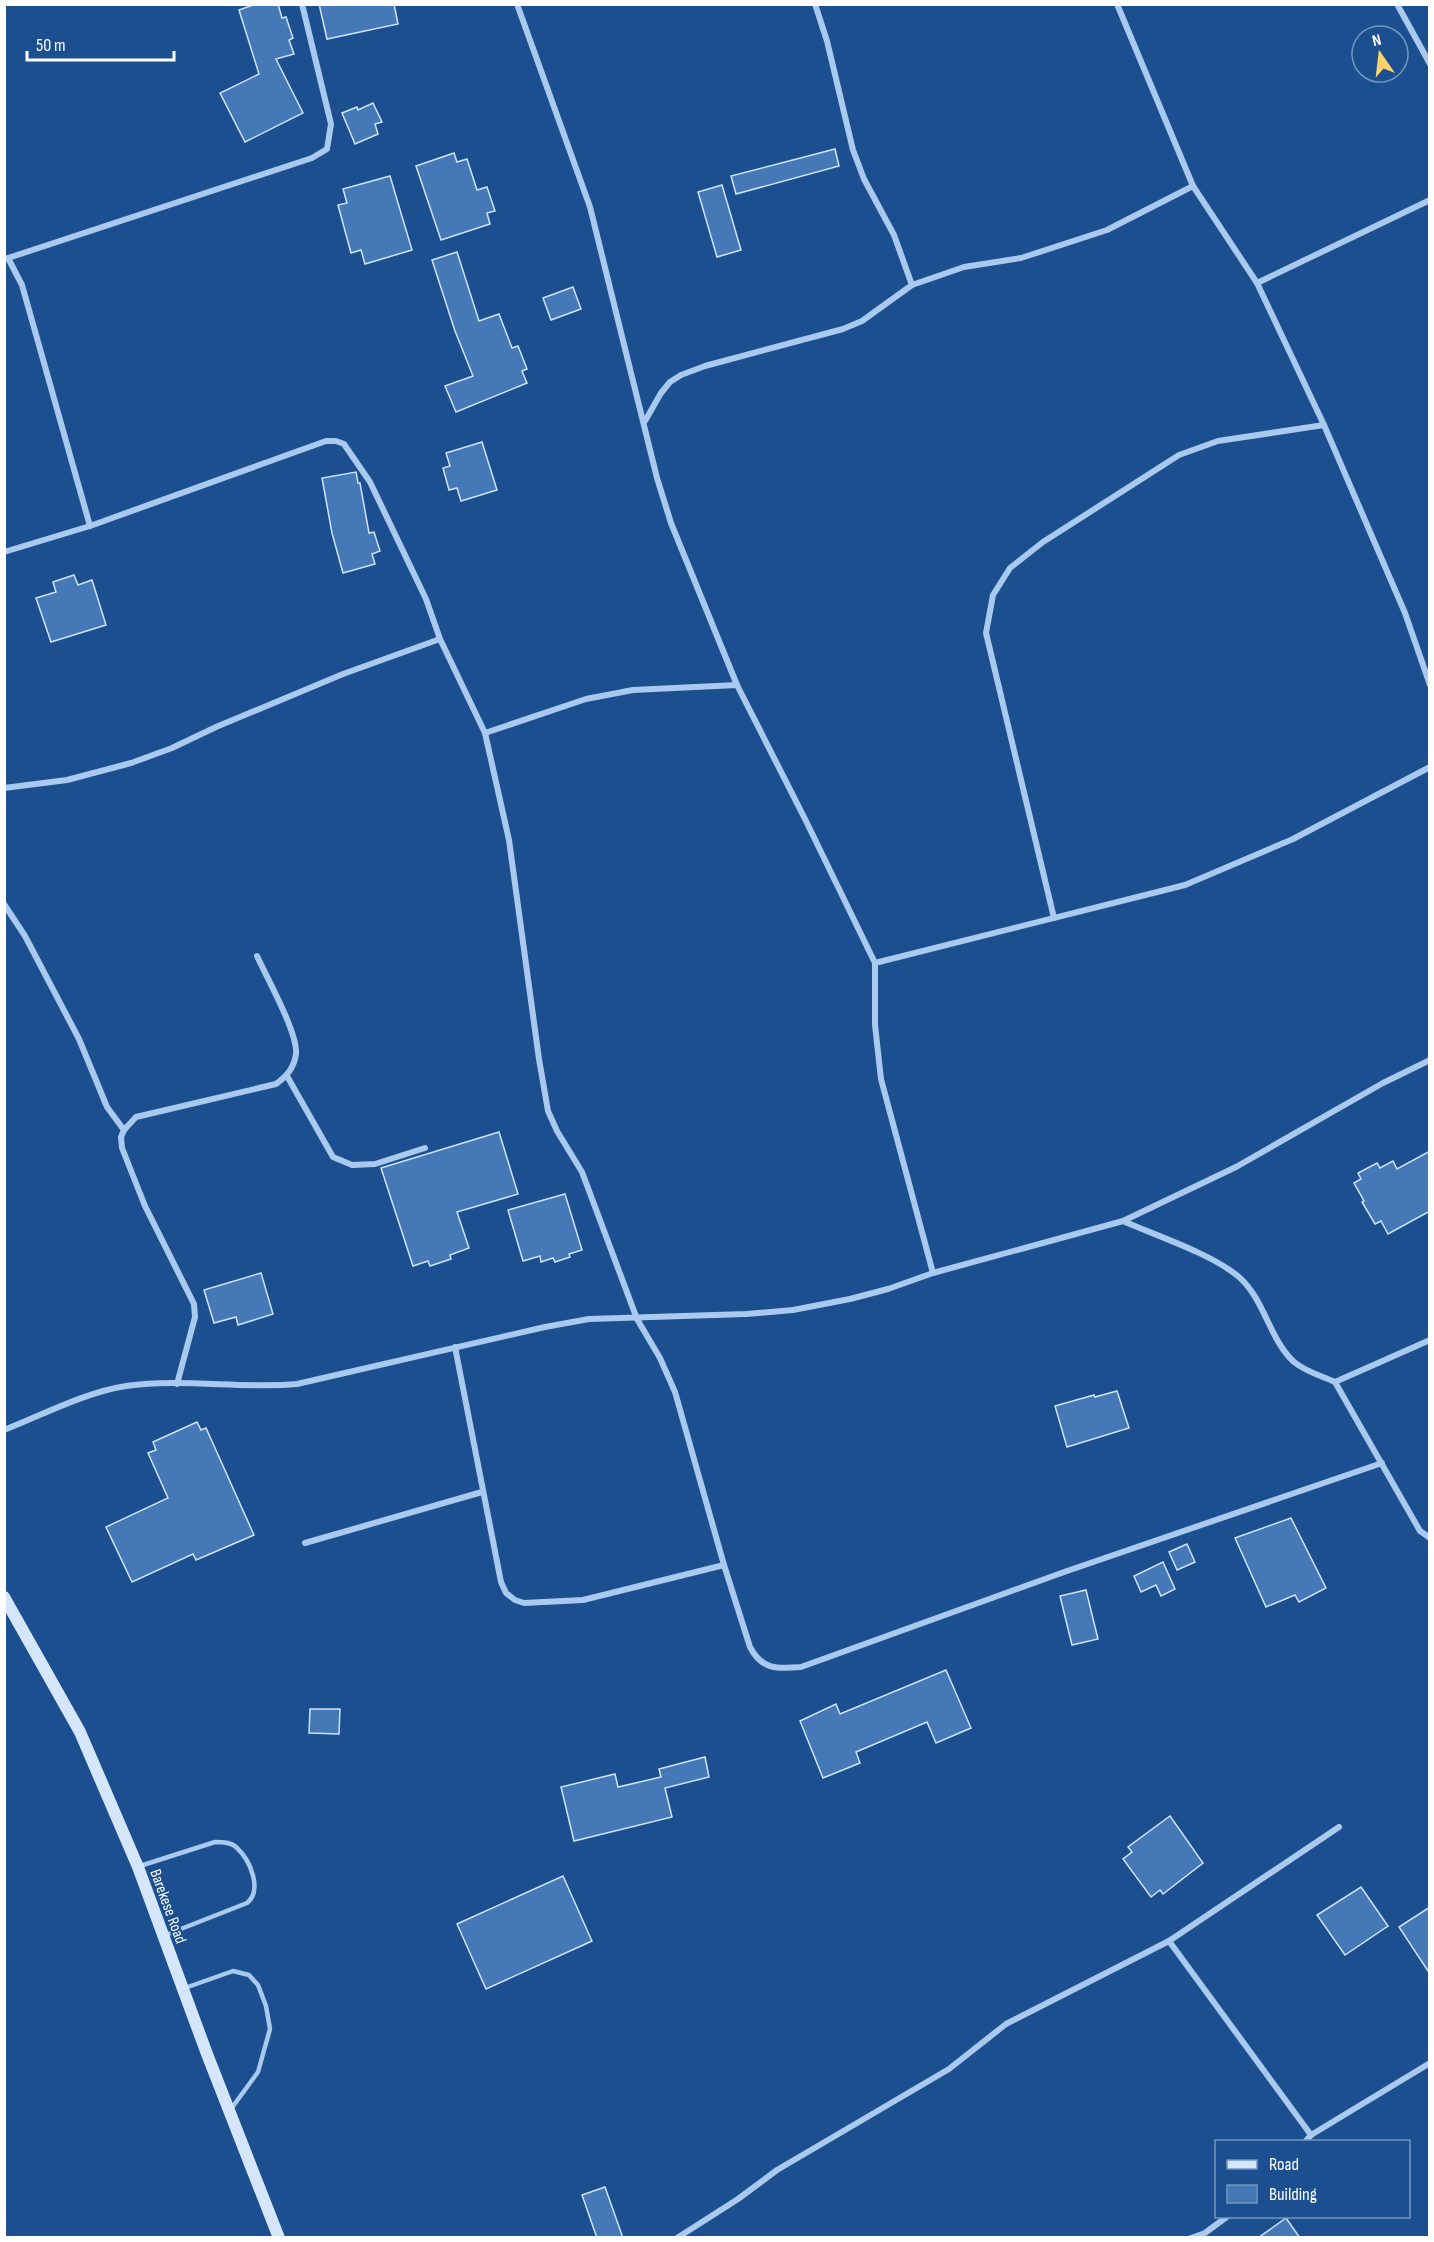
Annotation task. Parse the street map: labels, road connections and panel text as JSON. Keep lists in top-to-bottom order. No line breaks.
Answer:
{"streets":{"main road":["Barekese Road"]},"legend":["Road","Building"],"scale_bar":"50 m","north":"top"}
